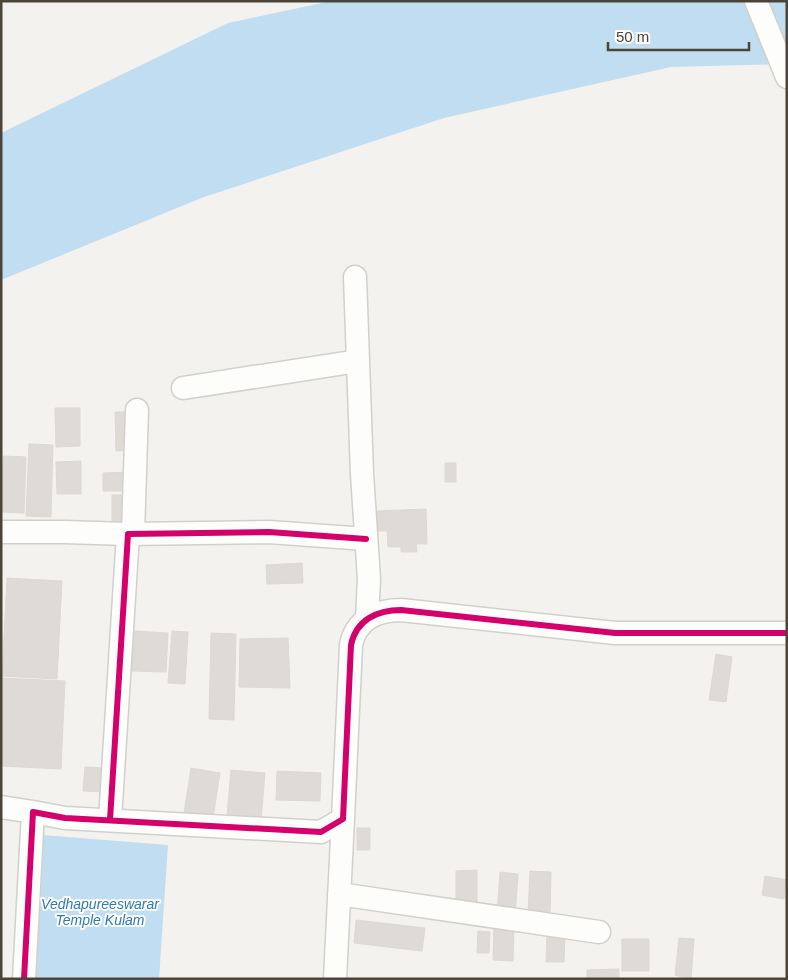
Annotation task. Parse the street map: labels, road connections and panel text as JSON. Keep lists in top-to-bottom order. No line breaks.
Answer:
{"water":["Vedhapureeswarar Temple Kulam"],"scale_bar":"50 m"}
